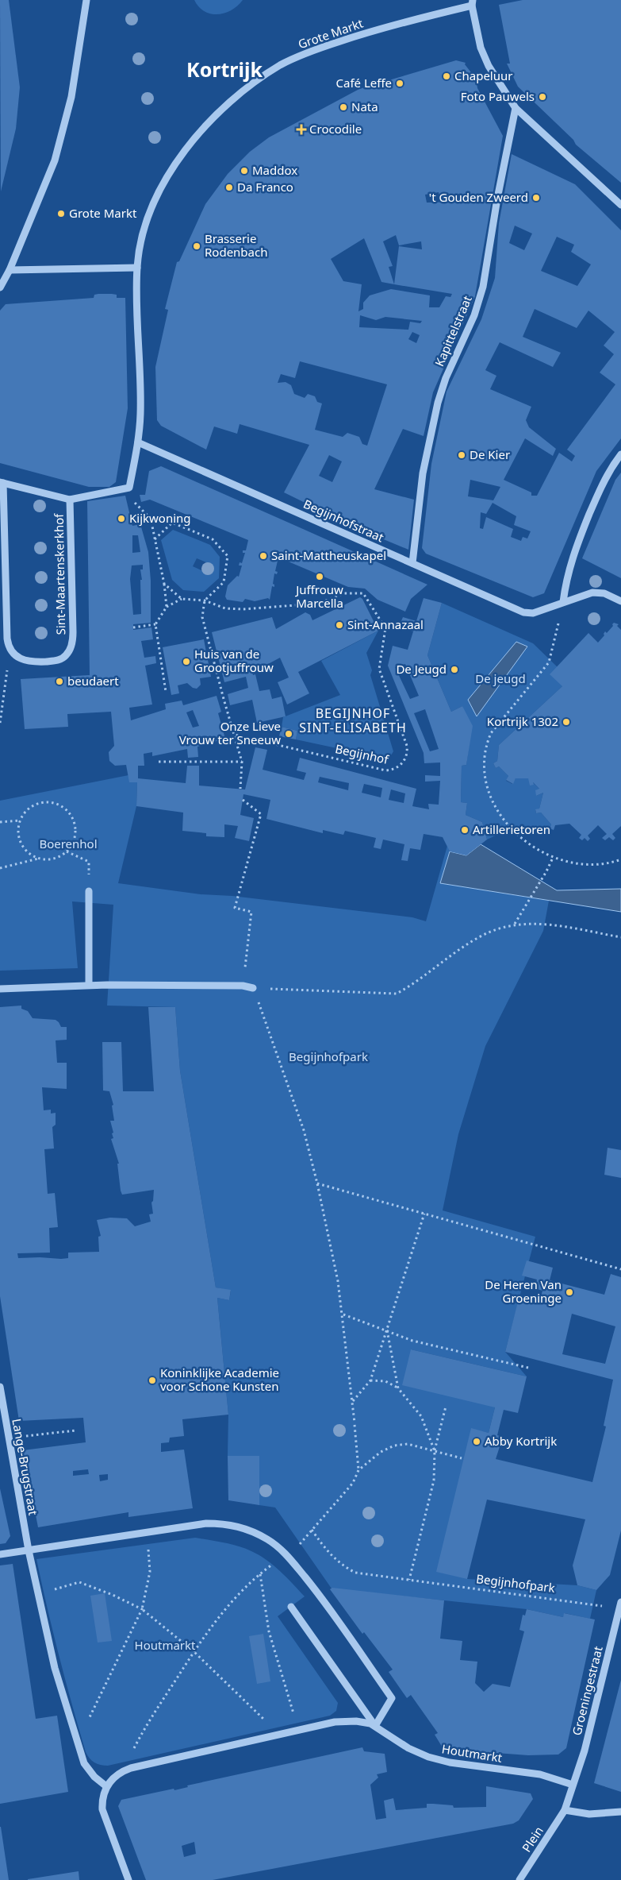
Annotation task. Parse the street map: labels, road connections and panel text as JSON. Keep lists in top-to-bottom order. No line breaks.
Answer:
{"streets":{"street":["Grote Markt","Kapittelstraat","Begijnhofstraat","Sint-Maartenskerkhof","Lange-Brugstraat","Groeningestraat","Houtmarkt","Plein"],"path":["Begijnhof","Begijnhofpark"]},"crossings":[["Grote Markt","Begijnhofstraat"],["Grote Markt","Sint-Maartenskerkhof"],["Kapittelstraat","Begijnhofstraat"],["Begijnhofstraat","Sint-Maartenskerkhof"],["Begijnhofpark","Groeningestraat"],["Groeningestraat","Houtmarkt"],["Groeningestraat","Plein"],["Houtmarkt","Plein"]],"districts":["Kortrijk","BEGIJNHOF SINT-ELISABETH"],"parks":["De jeugd","Boerenhol","Begijnhofpark","Houtmarkt"],"places":{"other":["Chapeluur","Café Leffe","Foto Pauwels","Nata","Maddox","Da Franco","'t Gouden Zweerd","Grote Markt","Brasserie Rodenbach","De Kier","Kijkwoning","Saint-Mattheuskapel","Juffrouw Marcella","Sint-Annazaal","Huis van de Grootjuffrouw","De Jeugd","beudaert","Kortrijk 1302","Onze Lieve Vrouw ter Sneeuw","Artillerietoren","De Heren Van Groeninge","Koninklijke Academie voor Schone Kunsten","Abby Kortrijk"],"health":["Crocodile"]}}
